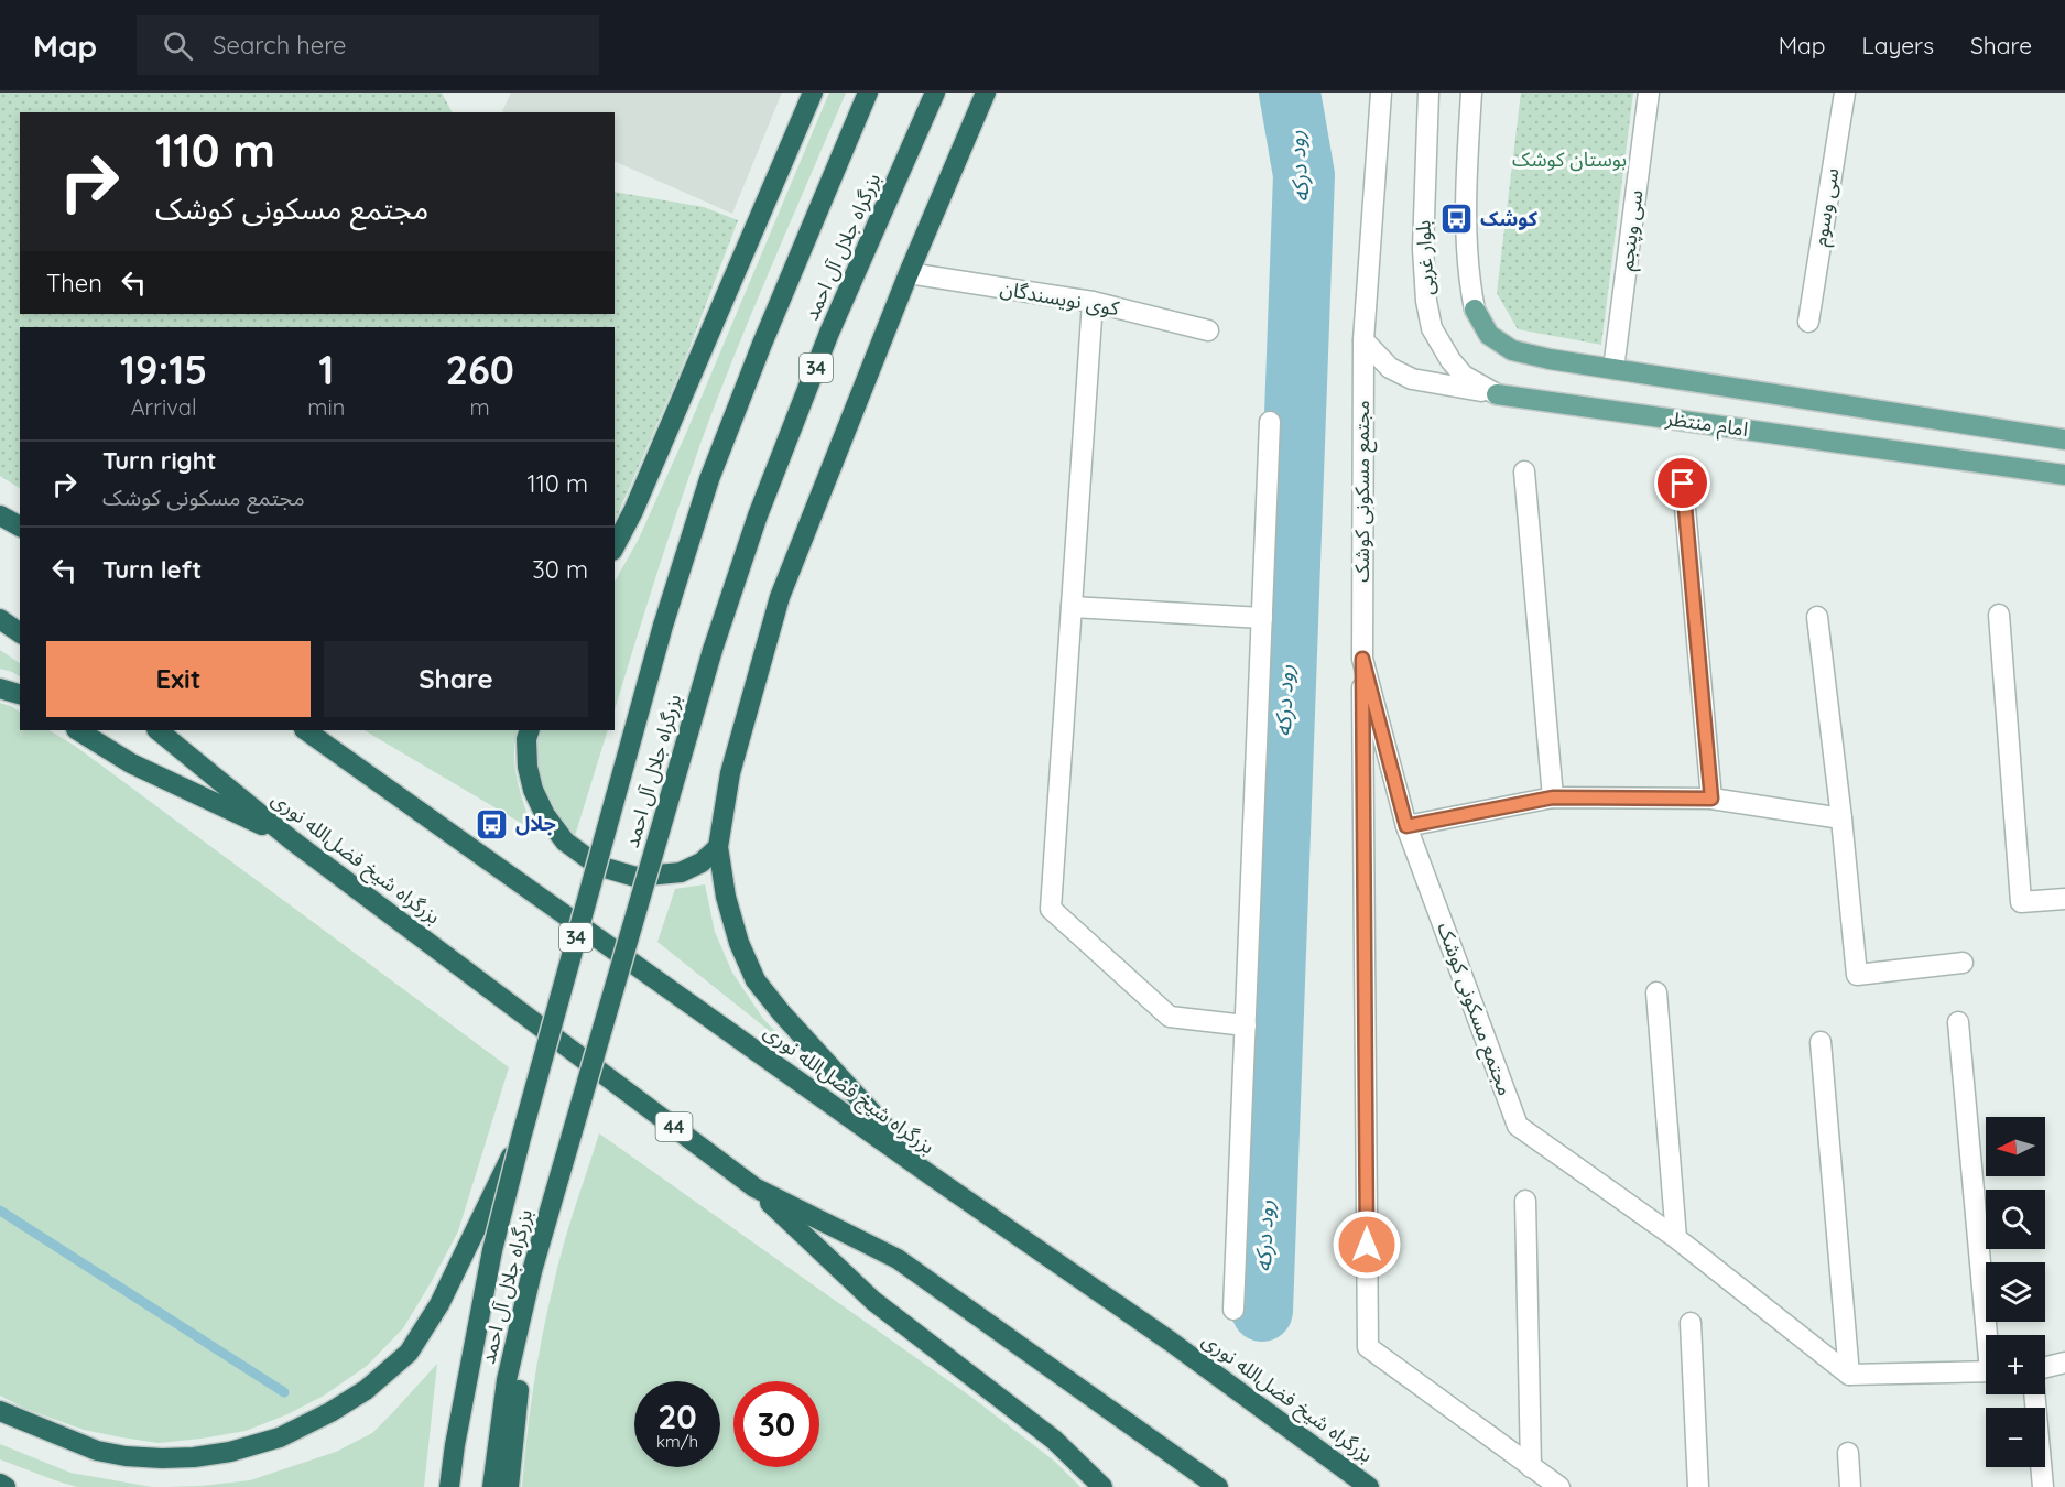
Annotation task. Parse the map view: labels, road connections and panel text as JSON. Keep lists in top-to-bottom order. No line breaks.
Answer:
{"streets":{"highway":["بزرگراه جلال آل احمد","34","بزرگراه شیخ فضل‌الله نوری","44"],"main road":["امام منتظر"],"street":["سی وسوم","سی وپنجم","بلوار غربی","کوی نویسندگان","مجتمع مسکونی کوشک"]},"crossings":[["سی وپنجم","امام منتظر"],["بلوار غربی","امام منتظر"],["امام منتظر","مجتمع مسکونی کوشک"]],"water":["رود درکه"],"parks":["بوستان کوشک"],"places":{"bus stop":["کوشک","جلال"]},"north":"left","page":{"header":"Map","search":"Search here","nav":["Map","Layers","Share"],"turn":["110 m","مجتمع مسکونی کوشک"],"then":"Then","eta":["19:15","Arrival","1","min","260","m"],"list":[{"name":"Turn right","note":"مجتمع مسکونی کوشک","value":"110 m"},{"name":"Turn left","value":"30 m"}],"buttons":["Exit","Share"],"map_buttons":["+","−"],"speed":"20 km/h","limit":"30"}}
